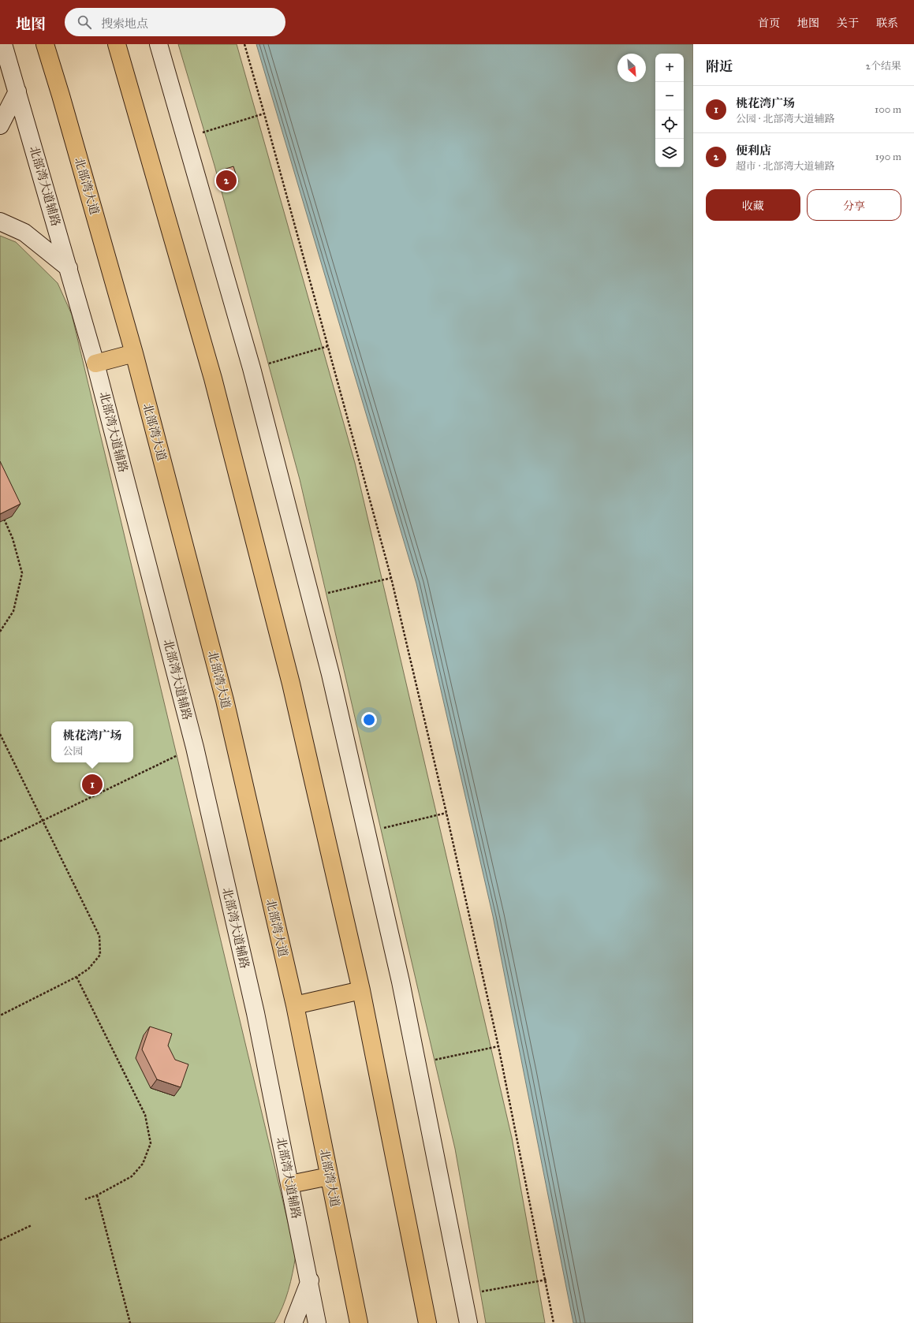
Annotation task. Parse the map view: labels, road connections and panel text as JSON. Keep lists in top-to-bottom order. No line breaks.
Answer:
{"streets":{"highway":["北部湾大道"],"main road":["北部湾大道辅路"]},"north":"bottom right","page":{"header":"地图","search":"搜索地点","nav":["首页","地图","关于","联系"],"heading":["附近","2个结果"],"map_buttons":["+","−"],"list":[{"mark":"1","name":"桃花湾广场","note":"公园 · 北部湾大道辅路","value":"100 m"},{"mark":"2","name":"便利店","note":"超市 · 北部湾大道辅路","value":"190 m"}],"pins":["2","1"],"buttons":["收藏","分享"],"popup":["桃花湾广场","公园"]}}
